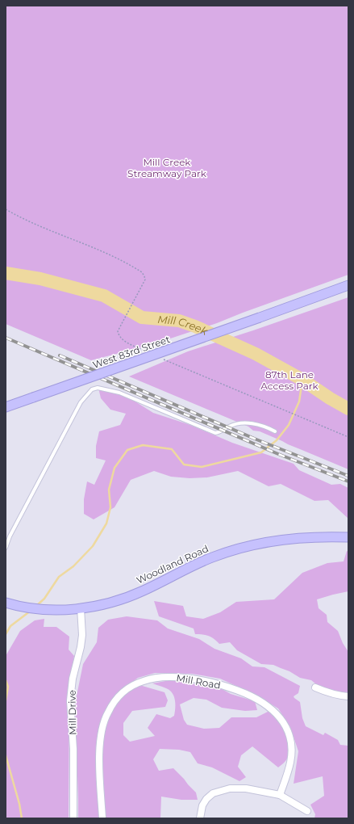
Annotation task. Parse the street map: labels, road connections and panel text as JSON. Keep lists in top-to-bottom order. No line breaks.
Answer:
{"streets":{"main road":["West 83rd Street","Woodland Road"],"street":["Mill Road","Mill Drive"]},"crossings":[["Woodland Road","Mill Drive"]],"water":["Mill Creek"],"parks":["Mill Creek Streamway Park","87th Lane Access Park"]}
